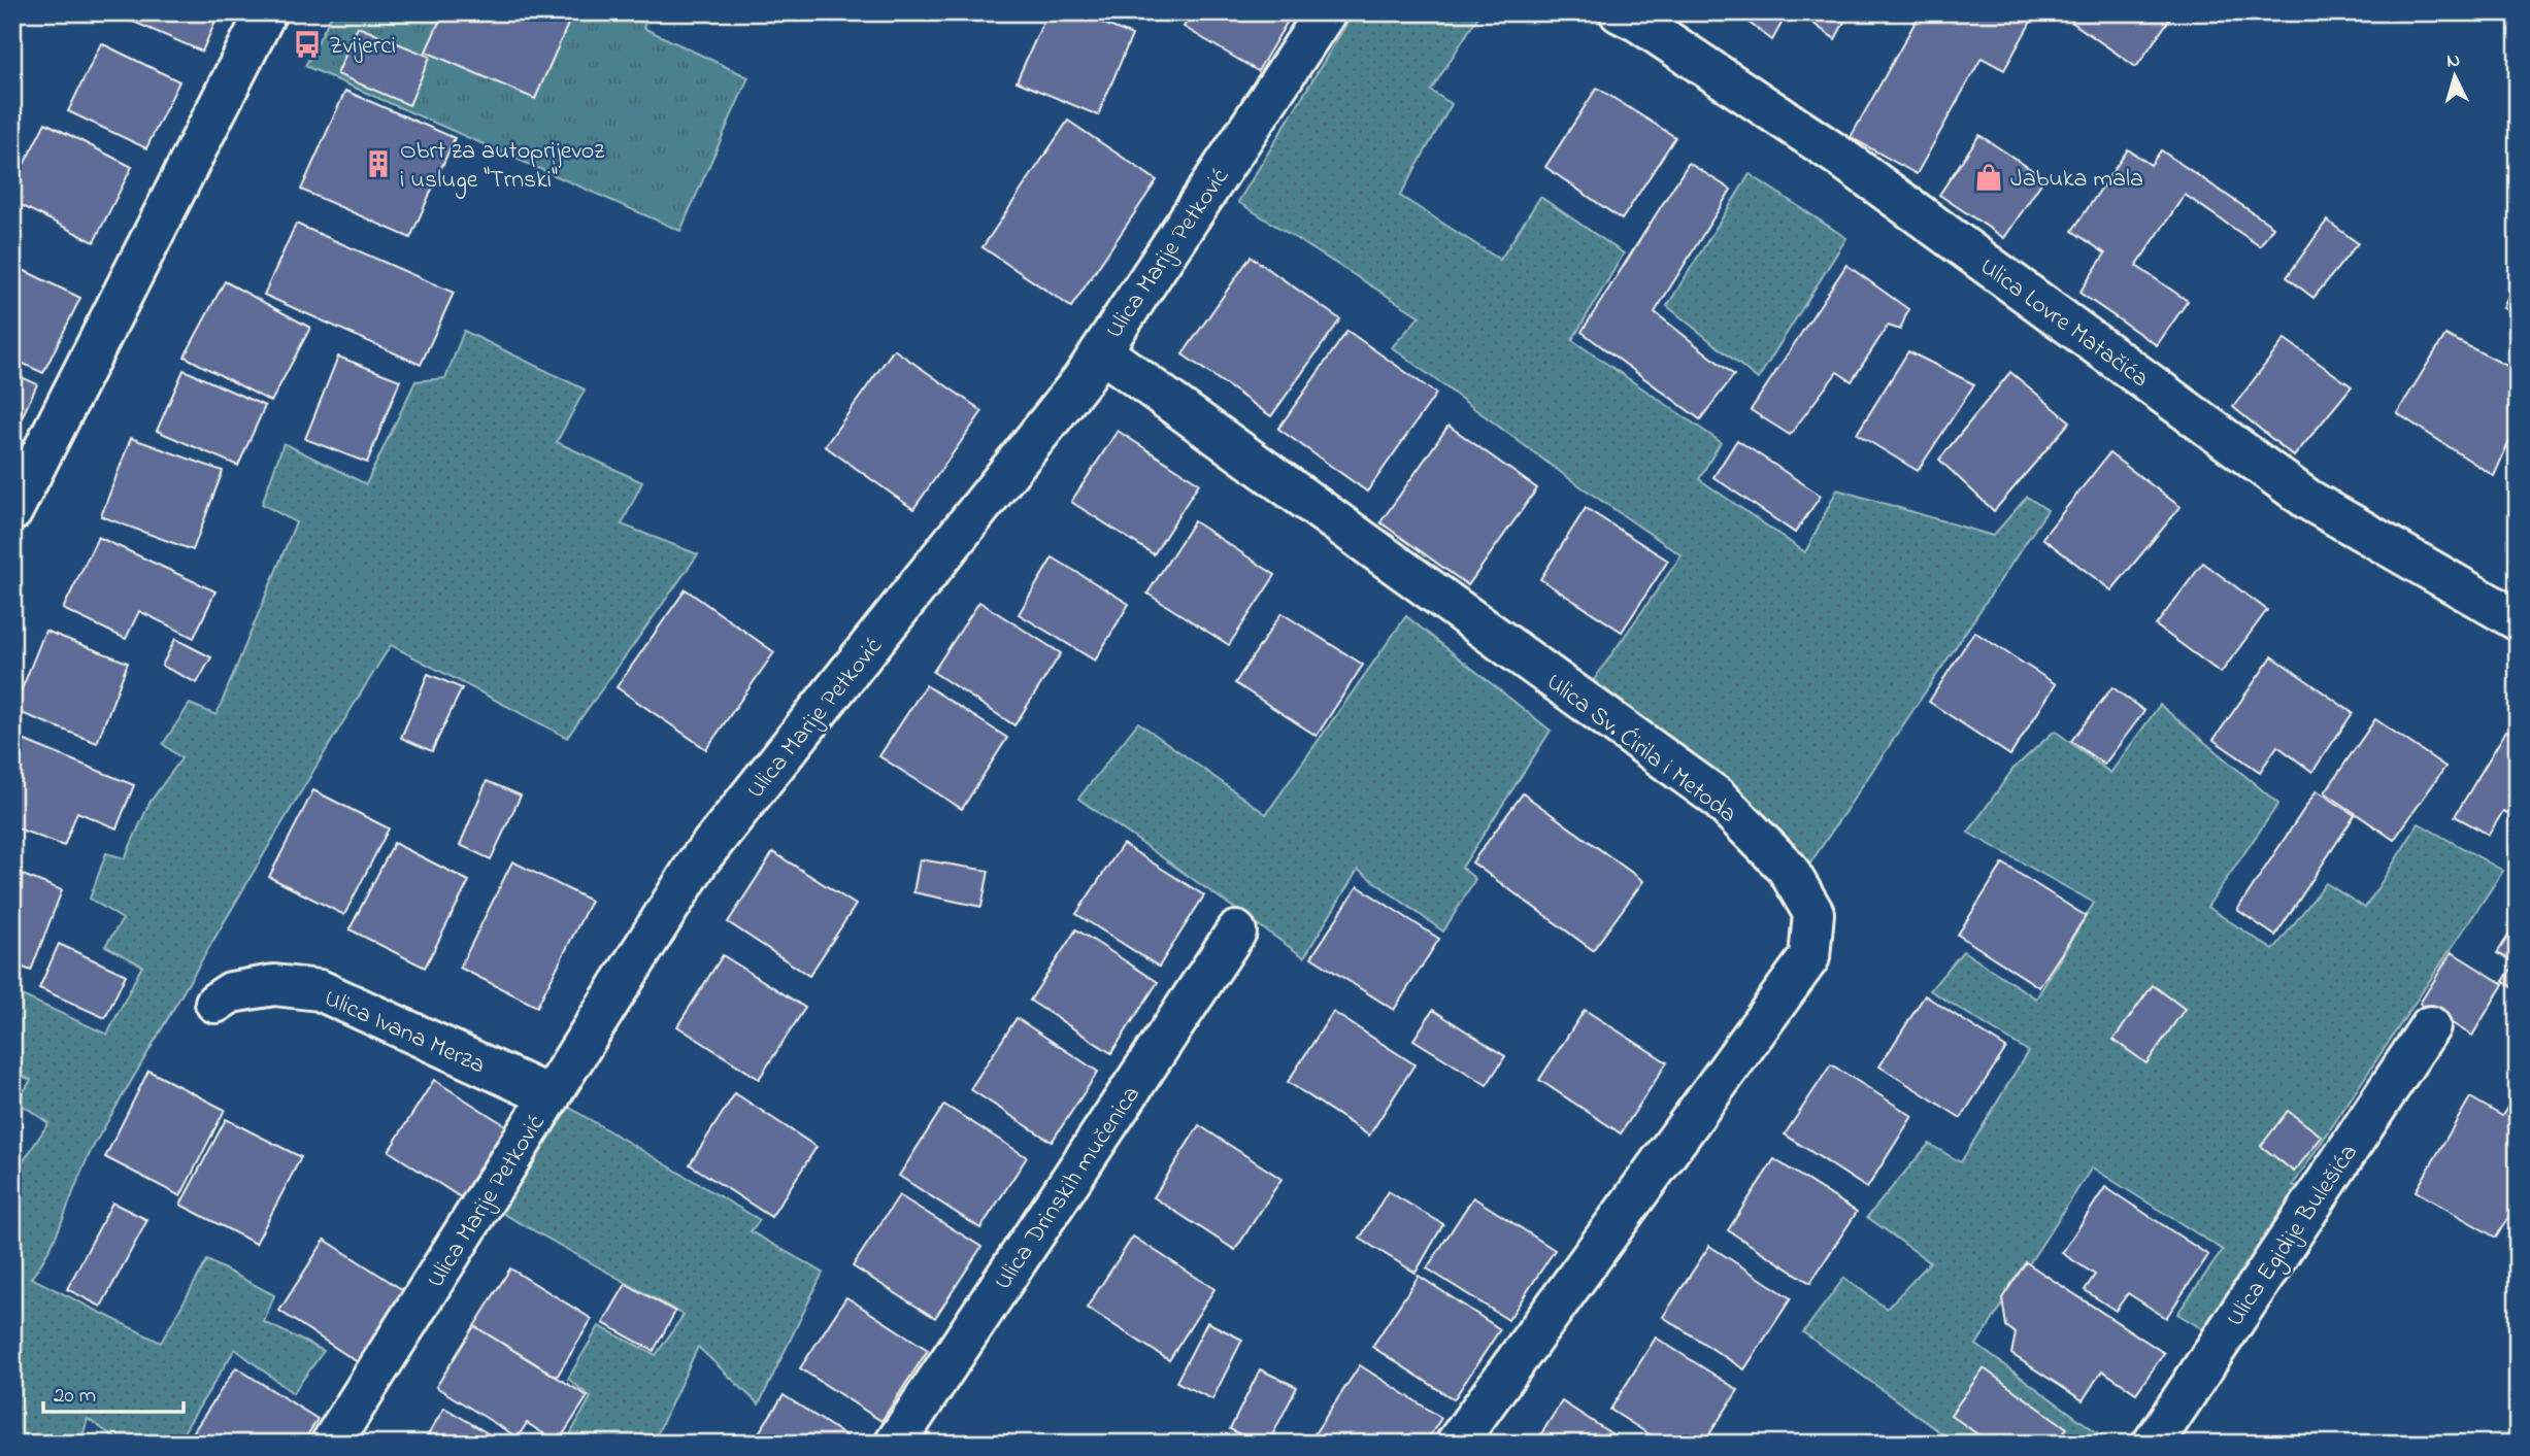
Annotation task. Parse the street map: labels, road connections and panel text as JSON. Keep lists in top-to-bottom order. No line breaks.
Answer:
{"streets":{"street":["Ulica Marije Petković","Ulica Lovre Matačića","Ulica Sv. Ćirila i Metoda","Ulica Ivana Merza","Ulica Drinskih mučenica","Ulica Egidije Bulešića"]},"crossings":[["Ulica Marije Petković","Ulica Sv. Ćirila i Metoda"],["Ulica Marije Petković","Ulica Ivana Merza"]],"places":{"bus stop":["Zvijerci"],"building":["Obrt za autoprijevoz i usluge \"Trnski\""],"shop":["Jabuka mala"]},"scale_bar":"20 m","north":"top"}
